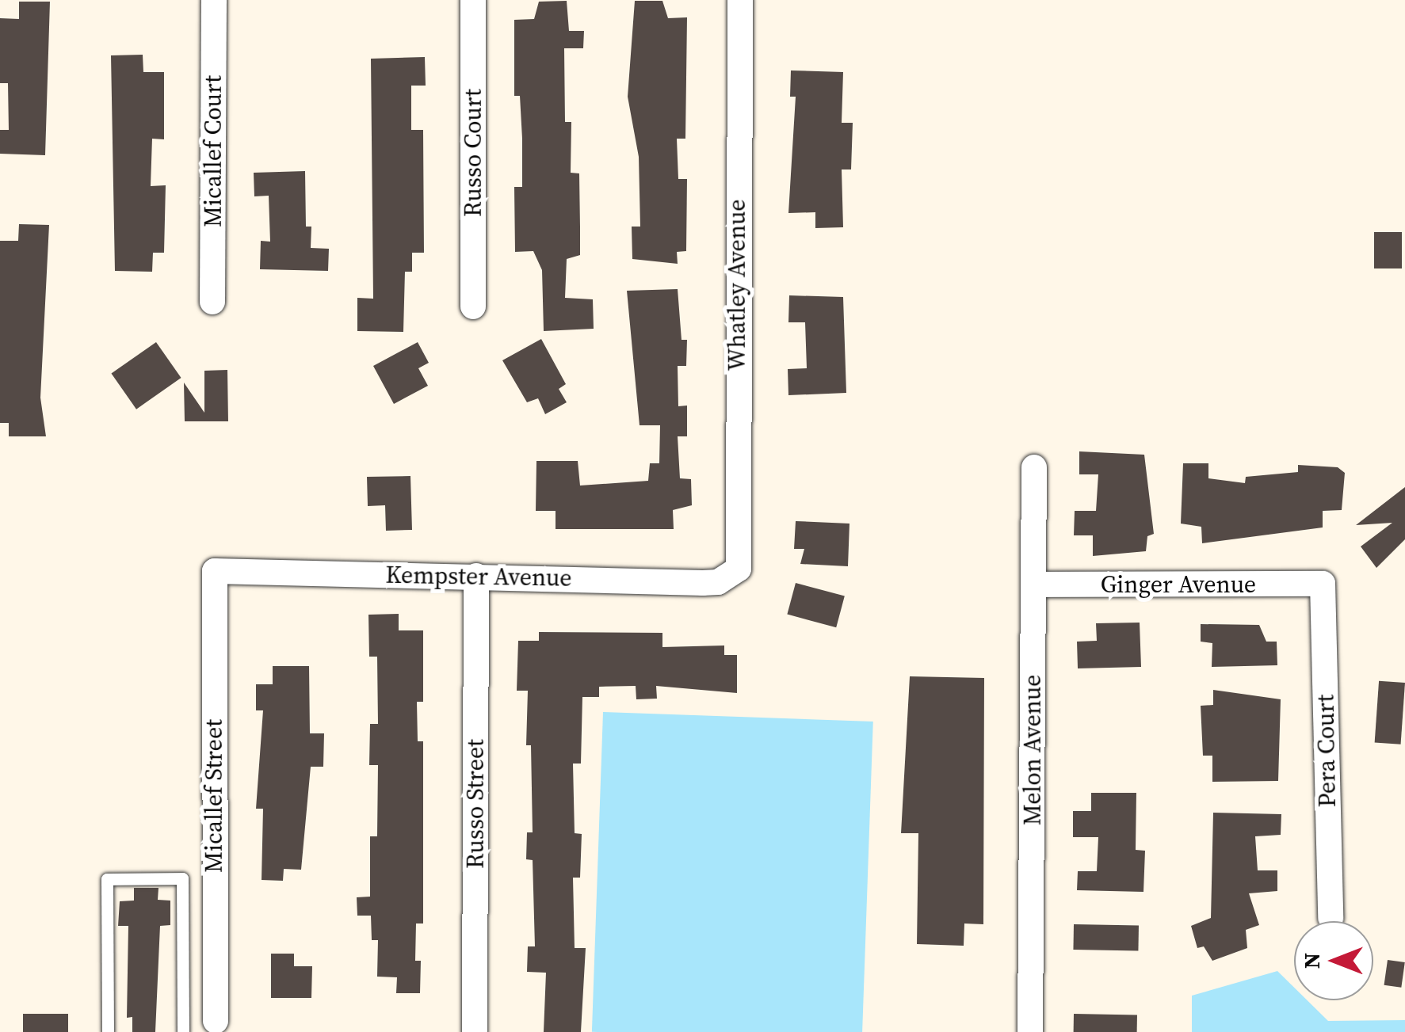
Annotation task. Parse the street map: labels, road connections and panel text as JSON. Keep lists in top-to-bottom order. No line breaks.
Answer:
{"streets":{"street":["Micallef Court","Russo Court","Whatley Avenue","Kempster Avenue","Ginger Avenue","Melon Avenue","Pera Court","Micallef Street","Russo Street"]},"crossings":[["Whatley Avenue","Kempster Avenue"],["Kempster Avenue","Micallef Street"],["Kempster Avenue","Russo Street"],["Ginger Avenue","Melon Avenue"],["Ginger Avenue","Pera Court"]],"north":"left"}
